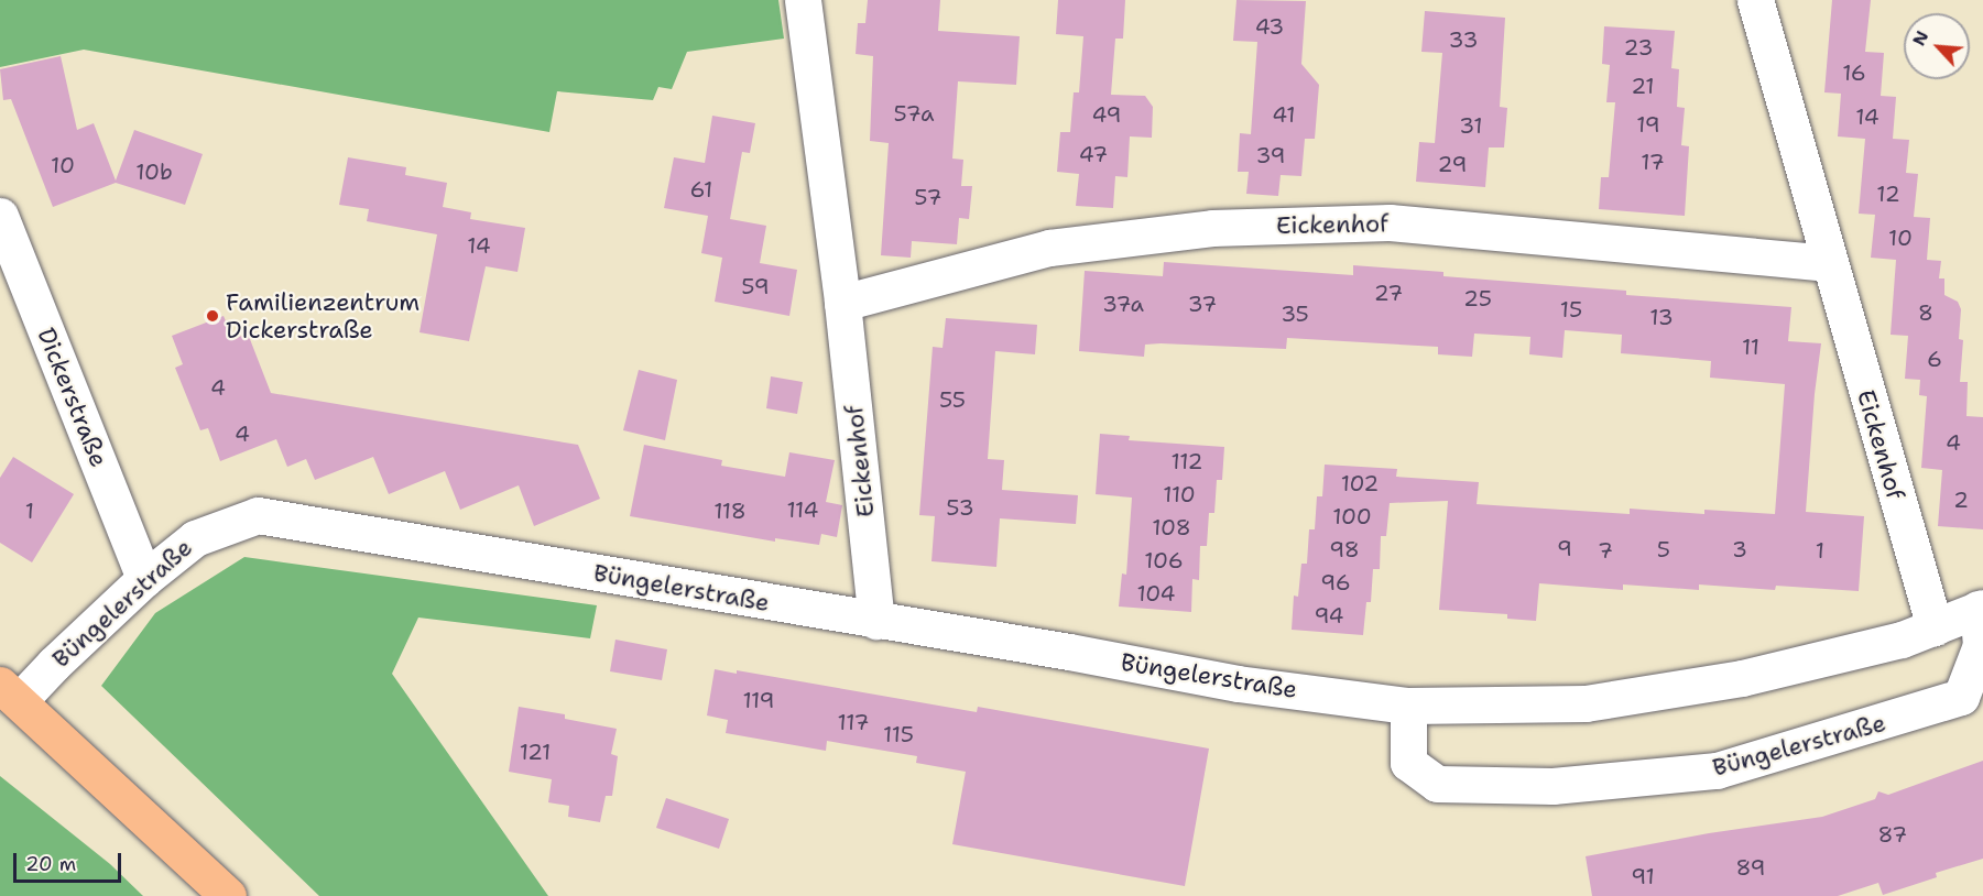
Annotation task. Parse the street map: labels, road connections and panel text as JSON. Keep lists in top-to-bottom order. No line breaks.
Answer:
{"streets":{"street":["Eickenhof","Dickerstraße","Büngelerstraße"]},"crossings":[["Eickenhof","Büngelerstraße"],["Dickerstraße","Büngelerstraße"]],"places":["Familienzentrum Dickerstraße"],"house_numbers":["43","33","23","16","21","57a","49","41","14","19","31","47","39","17","29","10","10b","61","12","57","10","14","59","27","25","37a","37","15","8","35","13","11","6","4","55","4","4","112","102","110","2","53","114","1","118","100","108","9","98","5","3","7","1","106","96","104","94","119","117","115","121","87","89","91"],"scale_bar":"20 m","north":"top left"}
